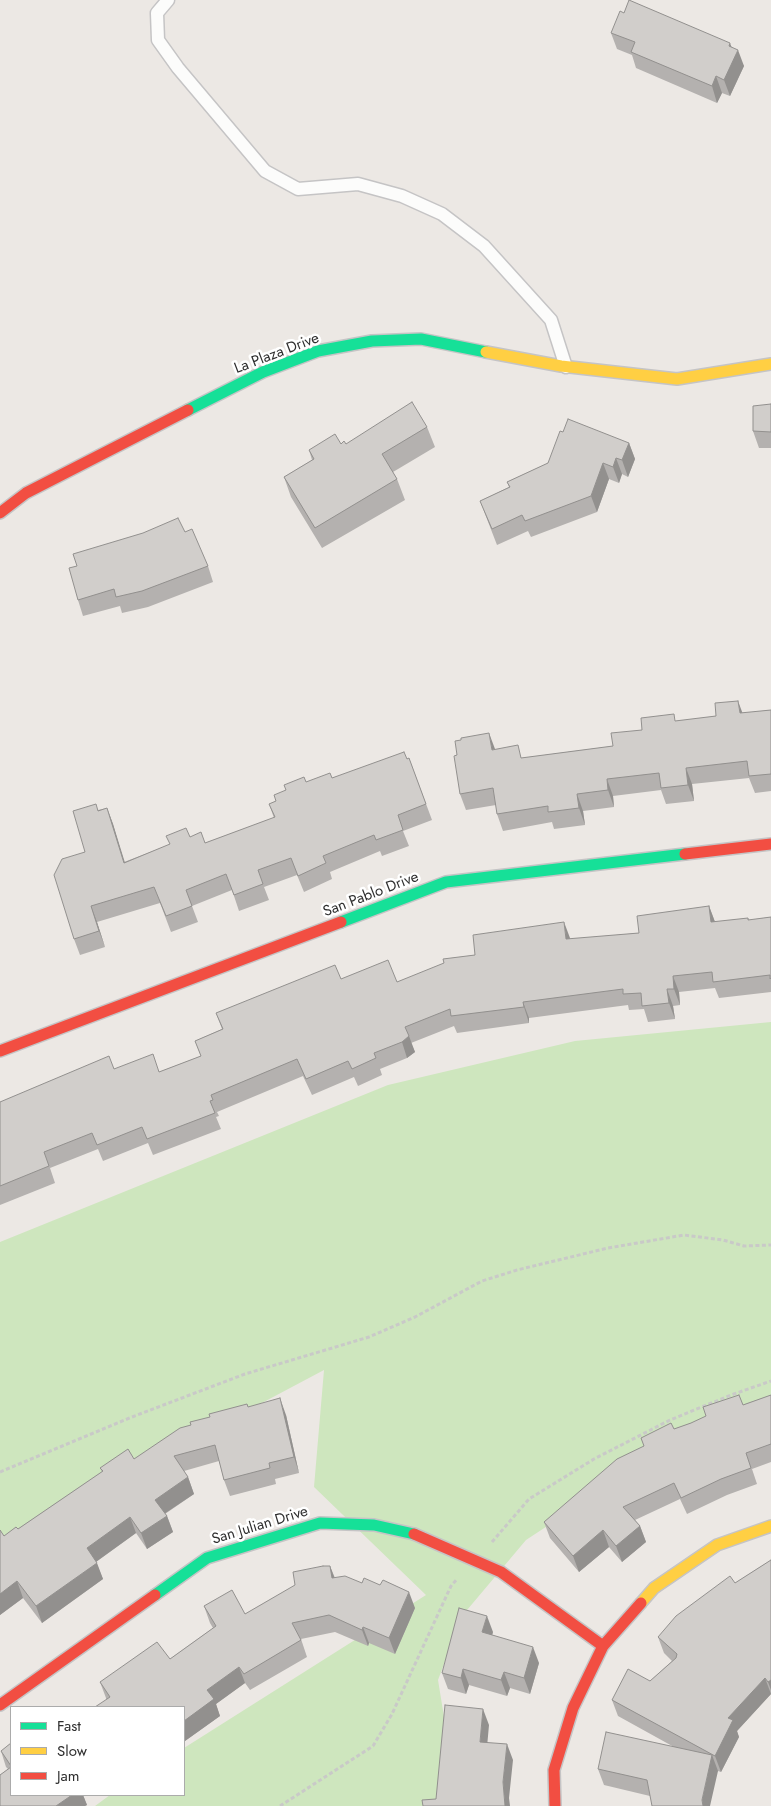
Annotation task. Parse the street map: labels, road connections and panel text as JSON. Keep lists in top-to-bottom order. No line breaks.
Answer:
{"streets":{"street":["La Plaza Drive","San Pablo Drive","San Julian Drive"]},"legend":["Fast","Slow","Jam"]}
